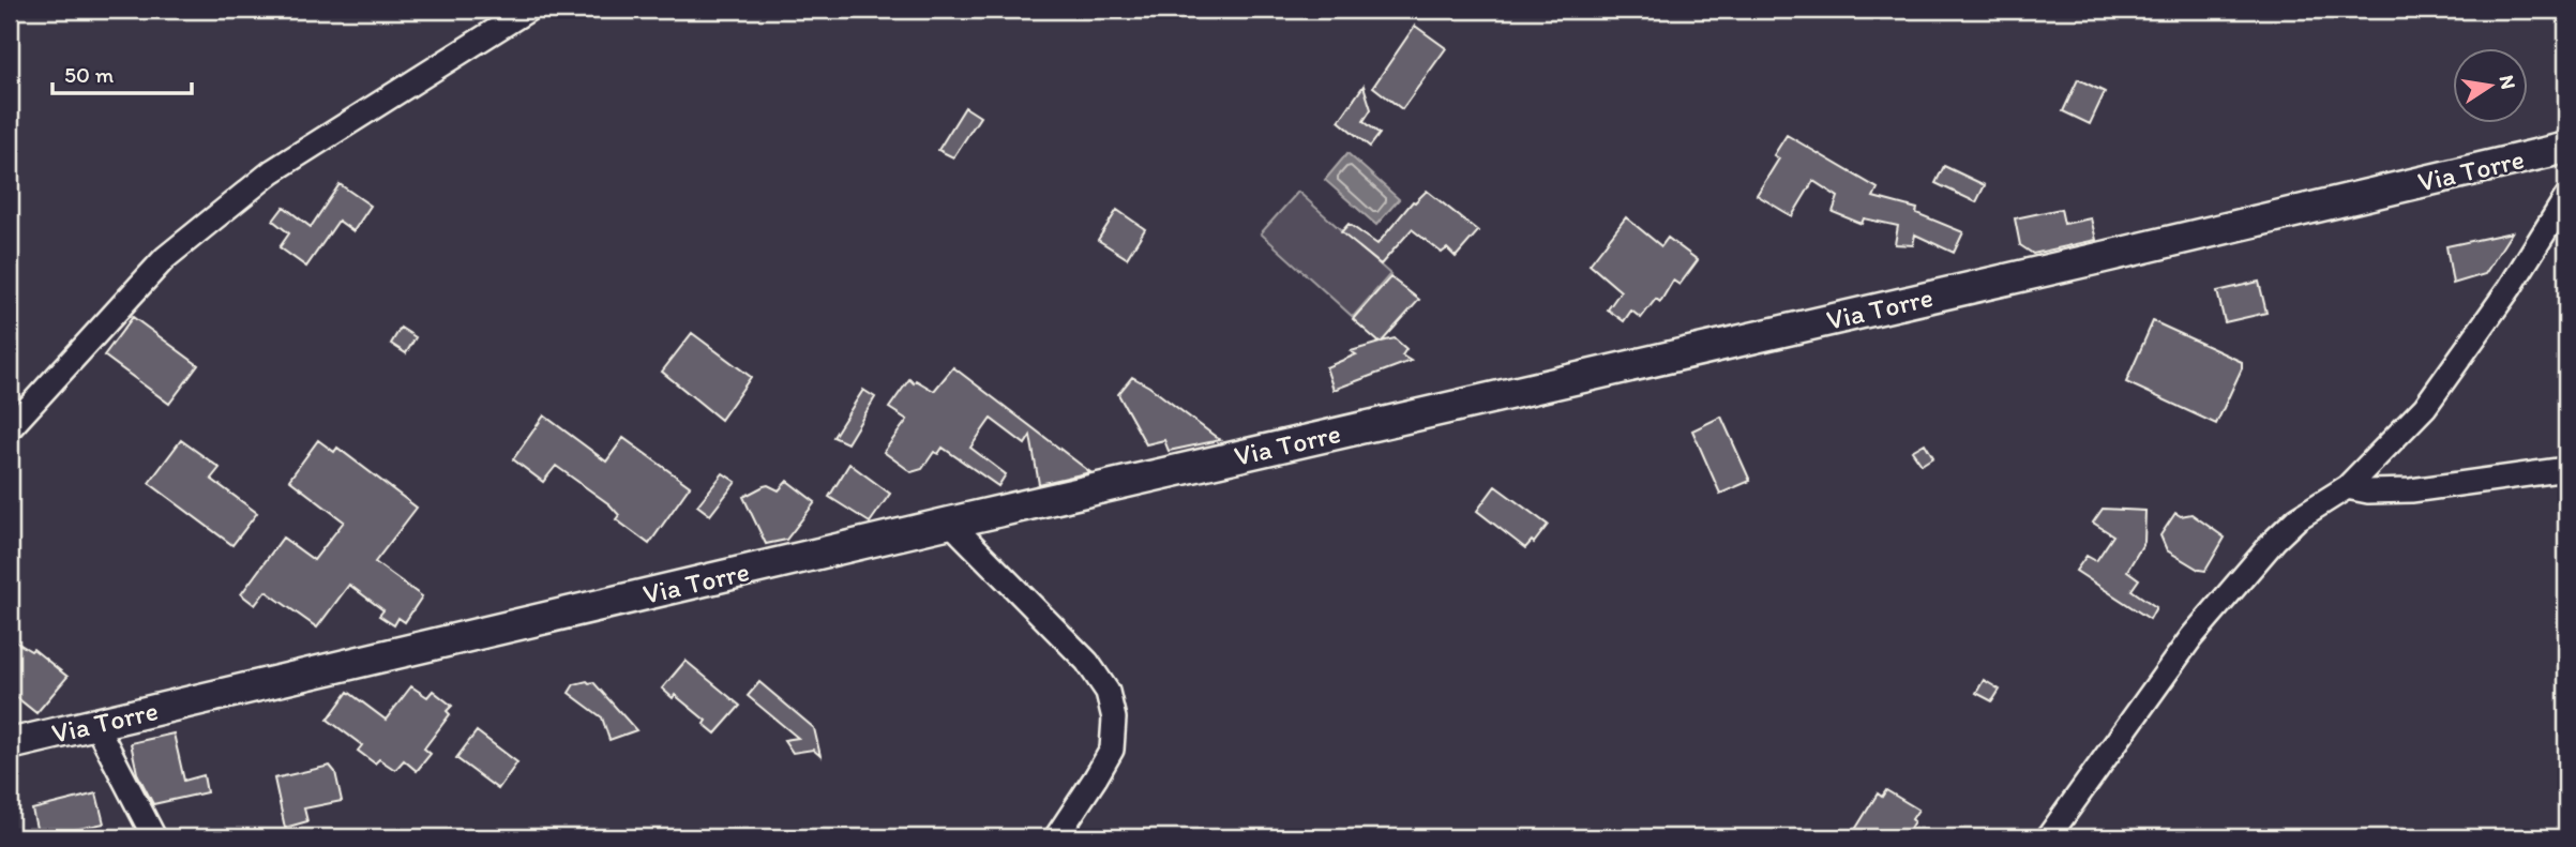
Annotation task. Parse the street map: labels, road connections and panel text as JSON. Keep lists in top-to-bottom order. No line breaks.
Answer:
{"streets":{"main road":["Via Torre"]},"scale_bar":"50 m","north":"right"}
